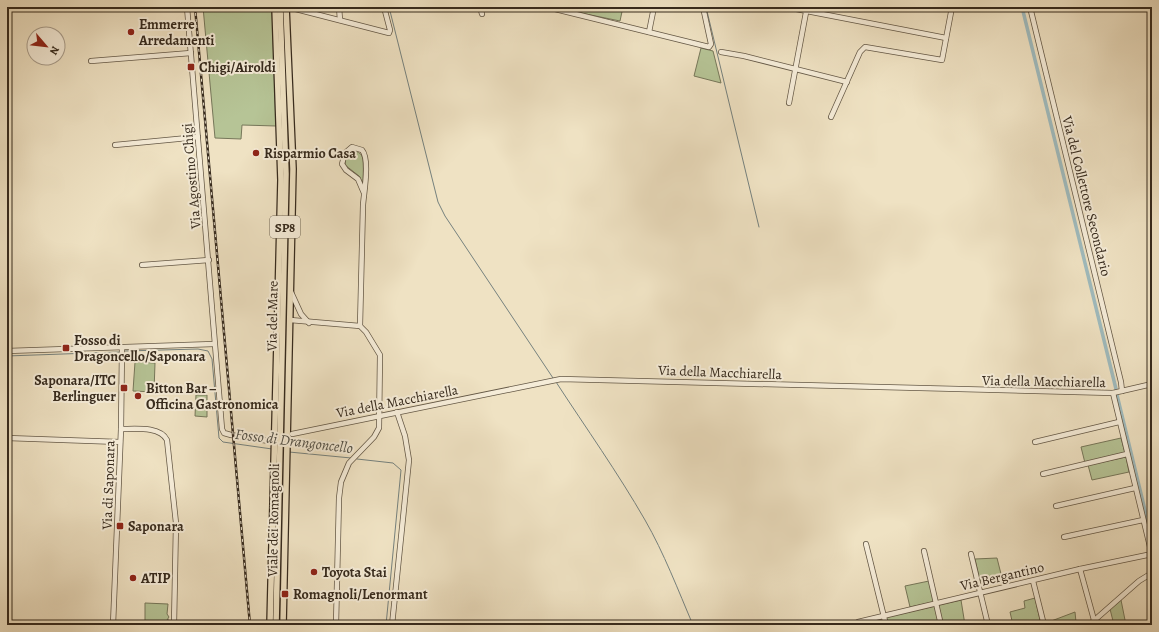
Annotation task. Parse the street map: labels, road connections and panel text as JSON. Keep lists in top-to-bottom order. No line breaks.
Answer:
{"streets":{"main road":["SP8","Via del Mare","Viale dei Romagnoli"],"street":["Via Agostino Chigi","Via del Collettore Secondario","Via della Macchiarella","Via di Saponara","Via Bergantino"]},"crossings":[["Via del Collettore Secondario","Via della Macchiarella"],["Via del Mare","Viale dei Romagnoli"]],"water":["Fosso di Drangoncello"],"places":{"other":["Emmerre Arredamenti","Risparmio Casa","Bitton Bar – Officina Gastronomica","Toyota Stai","ATIP"],"transit":["Chigi/Airoldi","Fosso di Dragoncello/Saponara","Saponara/ITC Berlinguer","Saponara","Romagnoli/Lenormant"]},"north":"bottom right"}
